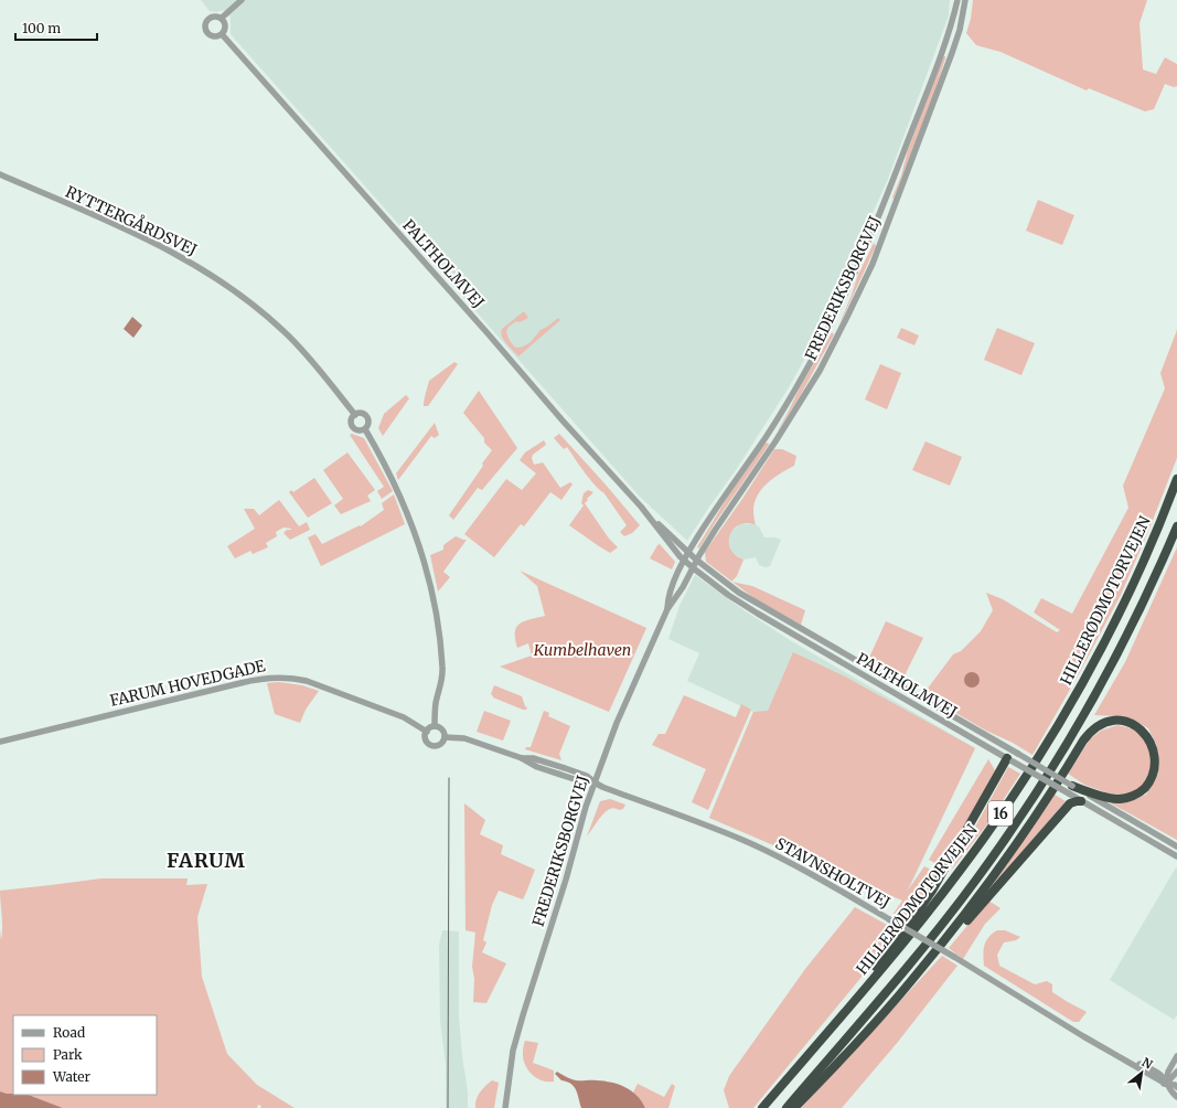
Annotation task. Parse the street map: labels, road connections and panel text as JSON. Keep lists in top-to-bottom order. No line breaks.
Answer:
{"streets":{"highway":["HILLERØDMOTORVEJEN","16"],"street":["RYTTERGÅRDSVEJ","PALTHOLMVEJ","FREDERIKSBORGVEJ","FARUM HOVEDGADE","STAVNSHOLTVEJ"]},"crossings":[["PALTHOLMVEJ","FREDERIKSBORGVEJ"],["FREDERIKSBORGVEJ","STAVNSHOLTVEJ"]],"districts":["FARUM"],"parks":["Kumbelhaven"],"legend":["Road","Park","Water"],"scale_bar":"100 m","north":"top right"}
